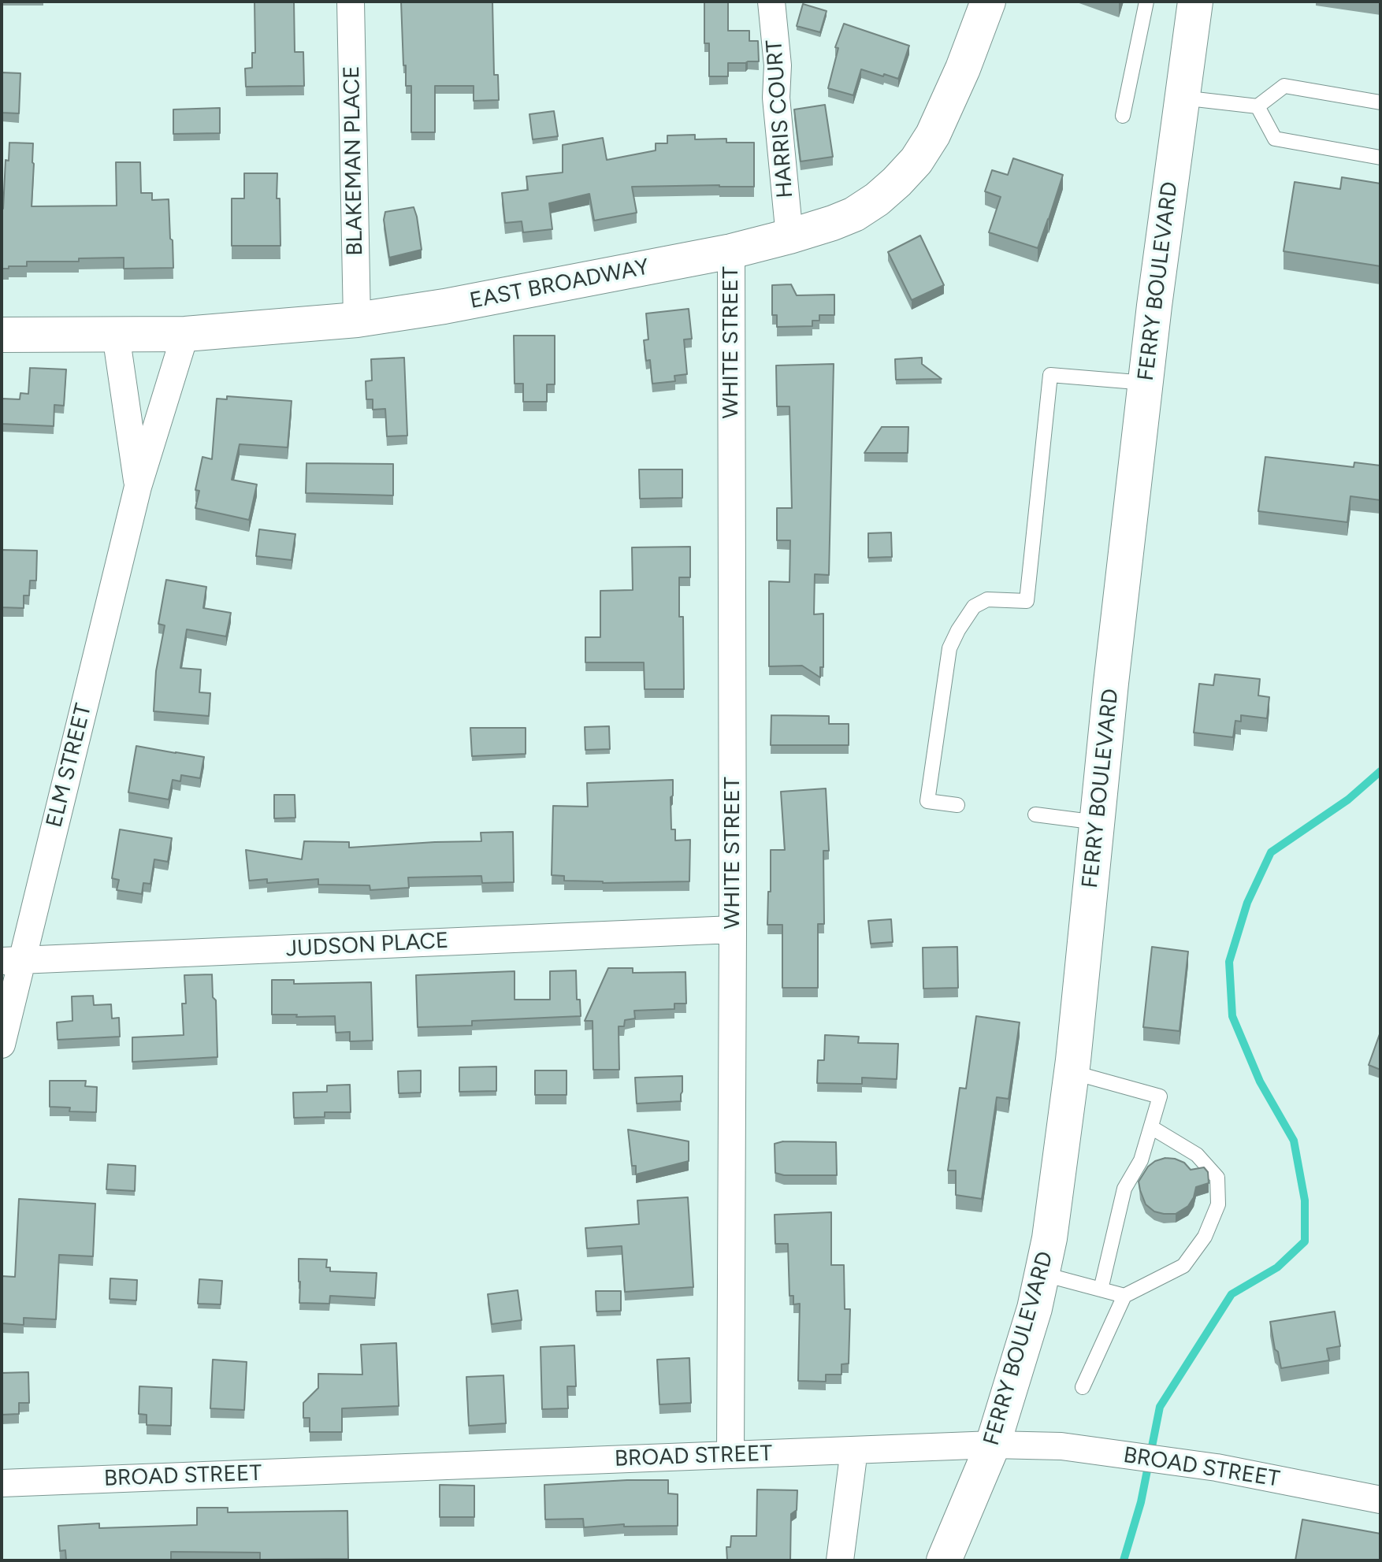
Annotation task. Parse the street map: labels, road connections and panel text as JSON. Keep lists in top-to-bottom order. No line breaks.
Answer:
{"streets":{"main road":["FERRY BOULEVARD","EAST BROADWAY"],"street":["HARRIS COURT","BLAKEMAN PLACE","WHITE STREET","ELM STREET","JUDSON PLACE","BROAD STREET"]},"crossings":[["HARRIS COURT","EAST BROADWAY"],["BLAKEMAN PLACE","EAST BROADWAY"],["FERRY BOULEVARD","BROAD STREET"],["EAST BROADWAY","WHITE STREET"],["EAST BROADWAY","ELM STREET"],["WHITE STREET","JUDSON PLACE"],["WHITE STREET","BROAD STREET"],["ELM STREET","JUDSON PLACE"]]}
